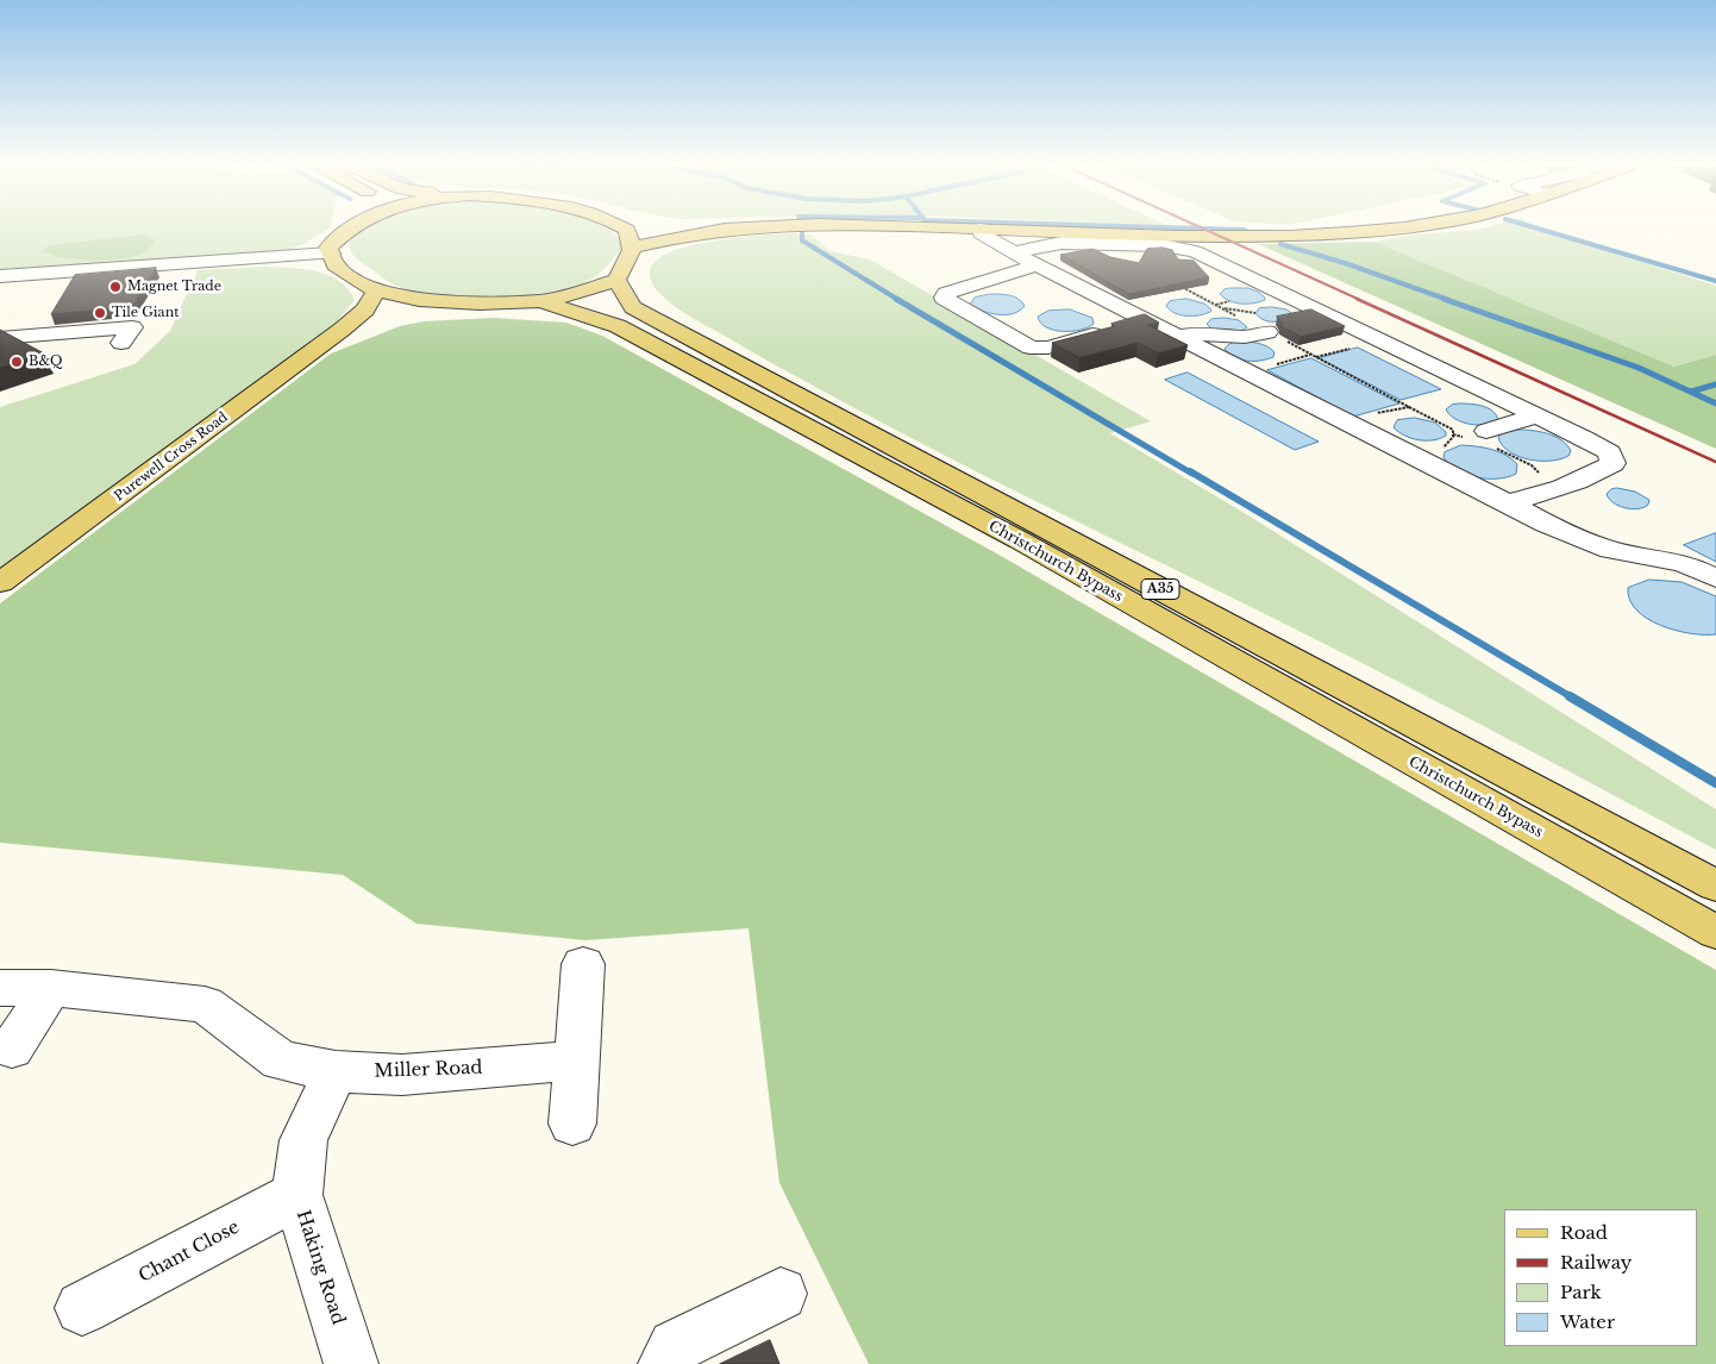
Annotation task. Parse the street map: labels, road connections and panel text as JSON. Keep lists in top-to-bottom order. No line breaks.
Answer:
{"streets":{"main road":["Purewell Cross Road","Christchurch Bypass","A35"],"street":["Miller Road","Chant Close","Haking Road"]},"crossings":[["Miller Road","Haking Road"],["Chant Close","Haking Road"]],"places":["Magnet Trade","Tile Giant","B&Q"],"legend":["Road","Railway","Park","Water"]}
